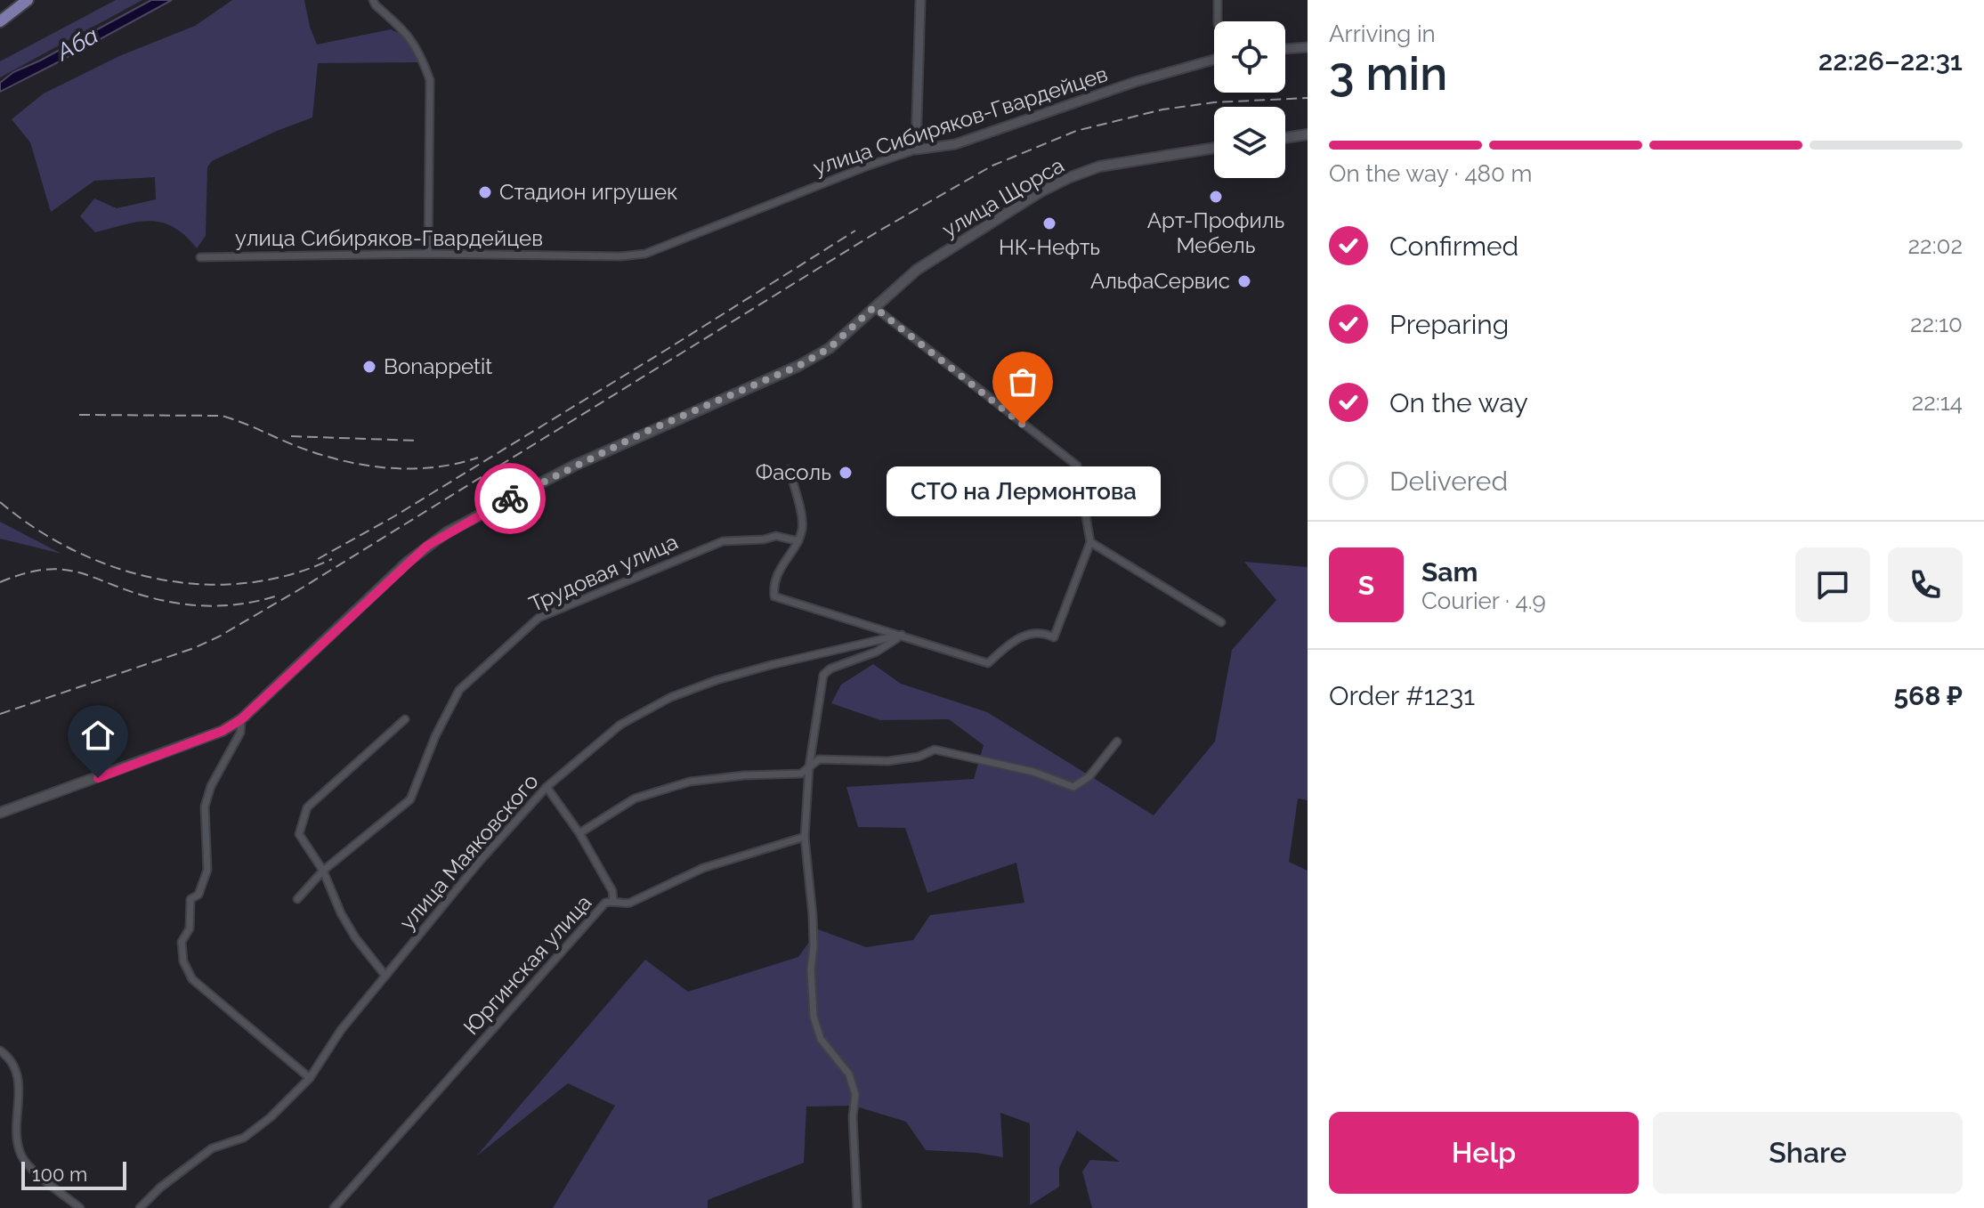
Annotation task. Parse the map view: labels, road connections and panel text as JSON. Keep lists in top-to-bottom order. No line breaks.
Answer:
{"streets":{"main road":["улица Щорса"],"street":["улица Сибиряков-Гвардейцев","Трудовая улица","улица Маяковского","Юргинская улица"]},"water":["Аба"],"places":["Стадион игрушек","Арт-Профиль Мебель","НК-Нефть","АльфаСервис","Bonappetit","СТО на Лермонтова","Фасоль"],"scale_bar":"100 m","page":{"heading":["3 min","Arriving in","22:26–22:31"],"panel":["Sam","Courier · 4.9","Order #1231","568 ₽"],"bar":"On the way · 480 m","list":[["Confirmed","22:02"],["Preparing","22:10"],["On the way","22:14"],"Delivered"],"bubble":"СТО на Лермонтова","round":"S","buttons":["Help","Share"],"scale":"100 m"}}
